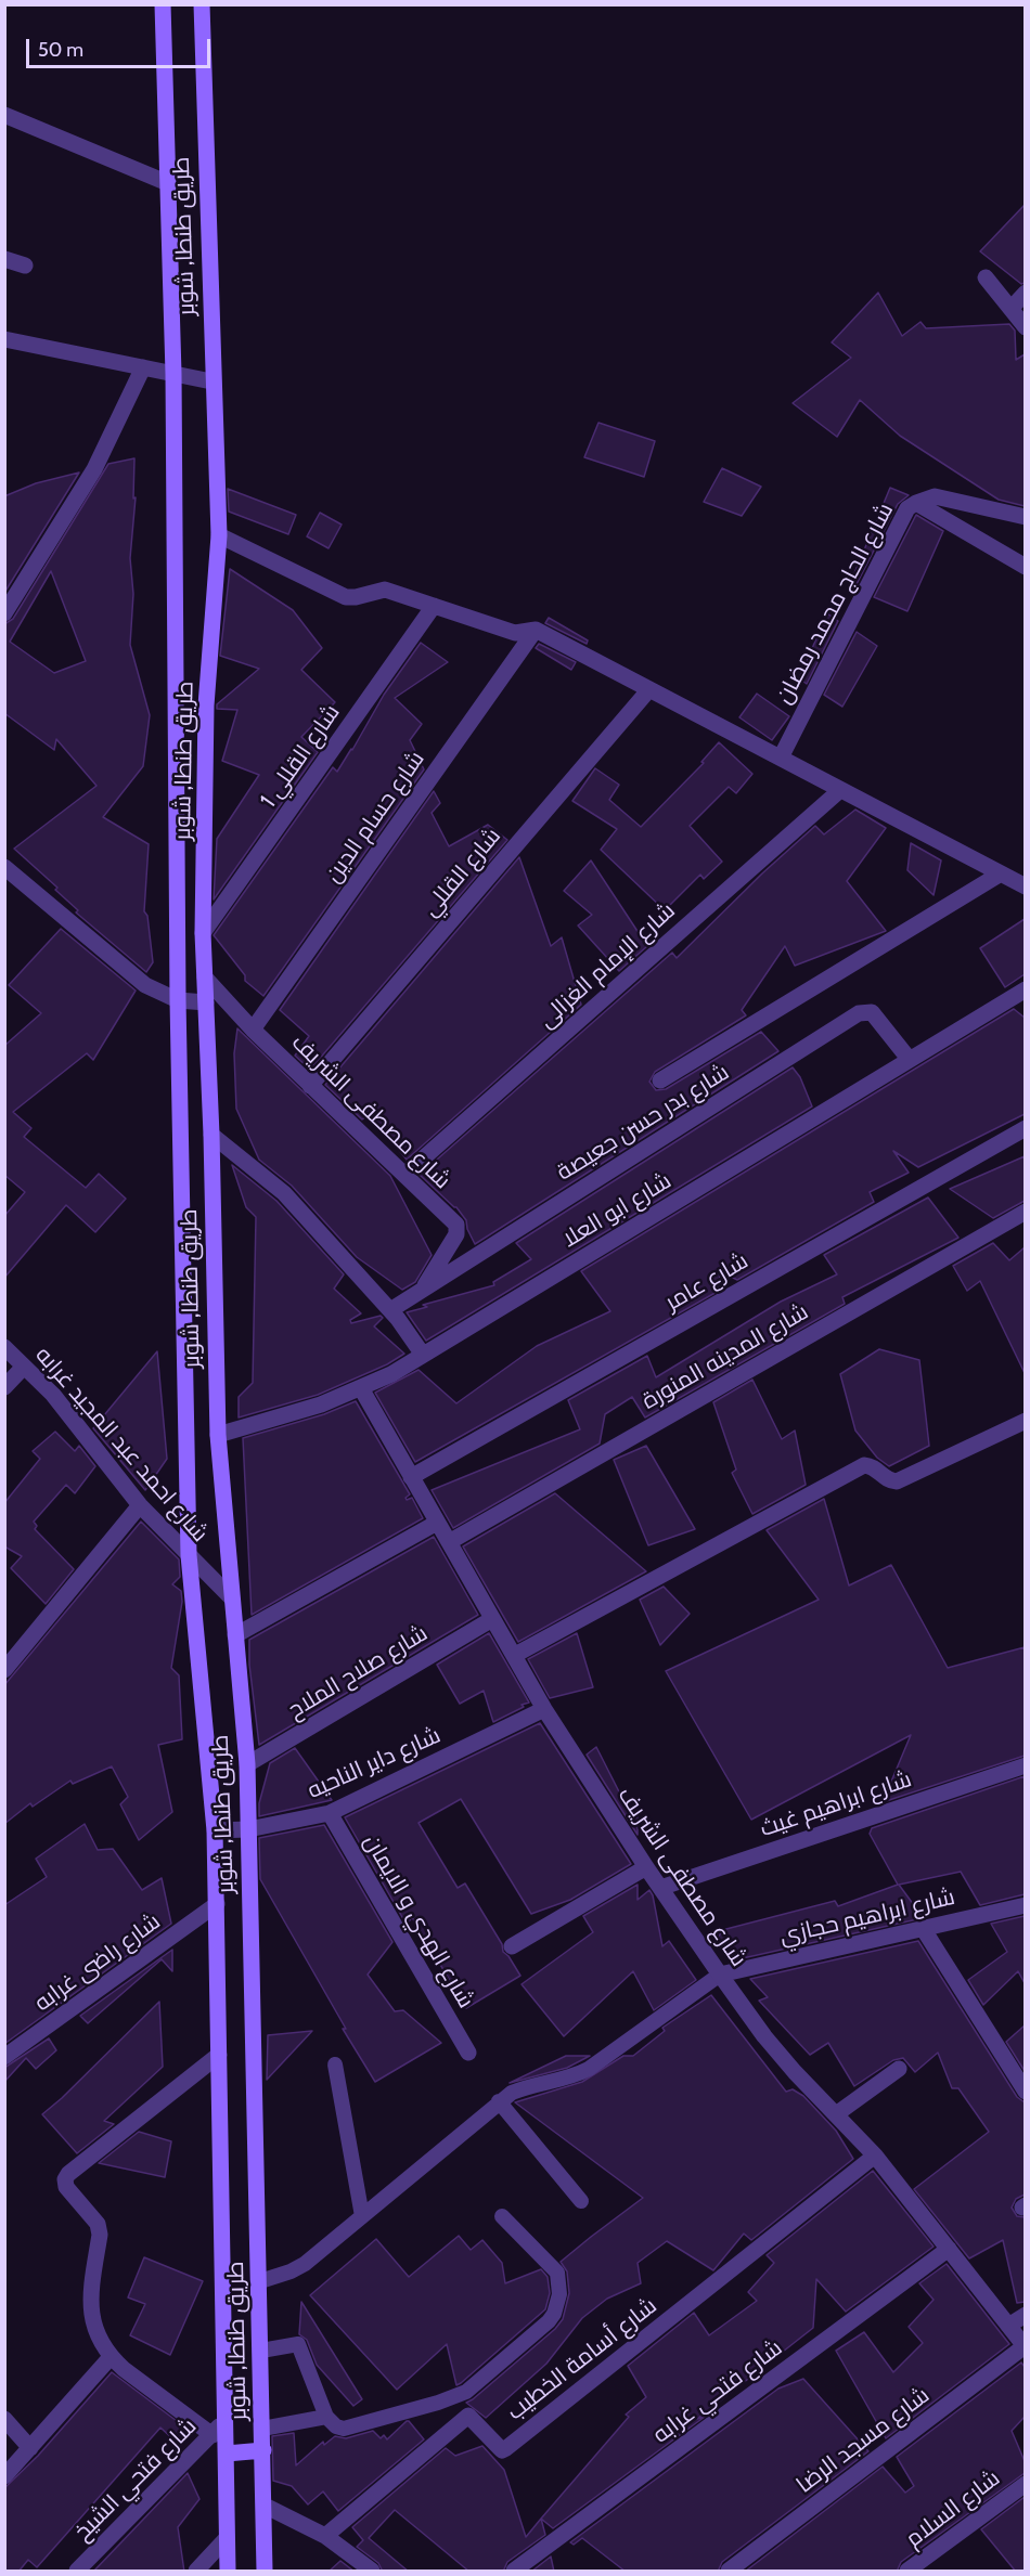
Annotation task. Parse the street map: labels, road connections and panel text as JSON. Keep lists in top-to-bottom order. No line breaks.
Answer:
{"streets":{"street":["طريق طنطا, شوبر","شارع الحاج محمد رمضان","شارع القللي 1","شارع حسام الدين","شارع القللي","شارع الإمام الغزالى","شارع مصطفى الشريف","شارع بدر حسن جعيصة","شارع ابو العلا","شارع عامر","شارع المدينه المنورة","شارع احمد عبد المجيد غرابه","شارع صلاح الملاح","شارع داير الناحيه","شارع ابراهيم غيث","شارع ابراهيم حجازي","شارع الهدي و الايمان","شارع راضى غرابه","شارع أسامة الخطيب","شارع فتحي غرابه","شارع مسجد الرضا","شارع فتحي الشيخ","شارع السلام"]},"crossings":[["طريق طنطا, شوبر","شارع القللي 1"],["طريق طنطا, شوبر","شارع مصطفى الشريف"],["طريق طنطا, شوبر","شارع ابو العلا"],["طريق طنطا, شوبر","شارع احمد عبد المجيد غرابه"],["طريق طنطا, شوبر","شارع صلاح الملاح"],["طريق طنطا, شوبر","شارع داير الناحيه"],["طريق طنطا, شوبر","شارع راضى غرابه"],["طريق طنطا, شوبر","شارع فتحي الشيخ"],["شارع حسام الدين","شارع مصطفى الشريف"],["شارع القللي","شارع مصطفى الشريف"],["شارع الإمام الغزالى","شارع مصطفى الشريف"],["شارع مصطفى الشريف","شارع بدر حسن جعيصة"],["شارع مصطفى الشريف","شارع ابو العلا"],["شارع مصطفى الشريف","شارع عامر"],["شارع مصطفى الشريف","شارع المدينه المنورة"],["شارع مصطفى الشريف","شارع صلاح الملاح"],["شارع مصطفى الشريف","شارع داير الناحيه"],["شارع مصطفى الشريف","شارع ابراهيم غيث"],["شارع مصطفى الشريف","شارع ابراهيم حجازي"],["شارع مصطفى الشريف","شارع أسامة الخطيب"],["شارع مصطفى الشريف","شارع فتحي غرابه"],["شارع مصطفى الشريف","شارع مسجد الرضا"],["شارع بدر حسن جعيصة","شارع ابو العلا"],["شارع داير الناحيه","شارع الهدي و الايمان"]],"scale_bar":"50 m"}
